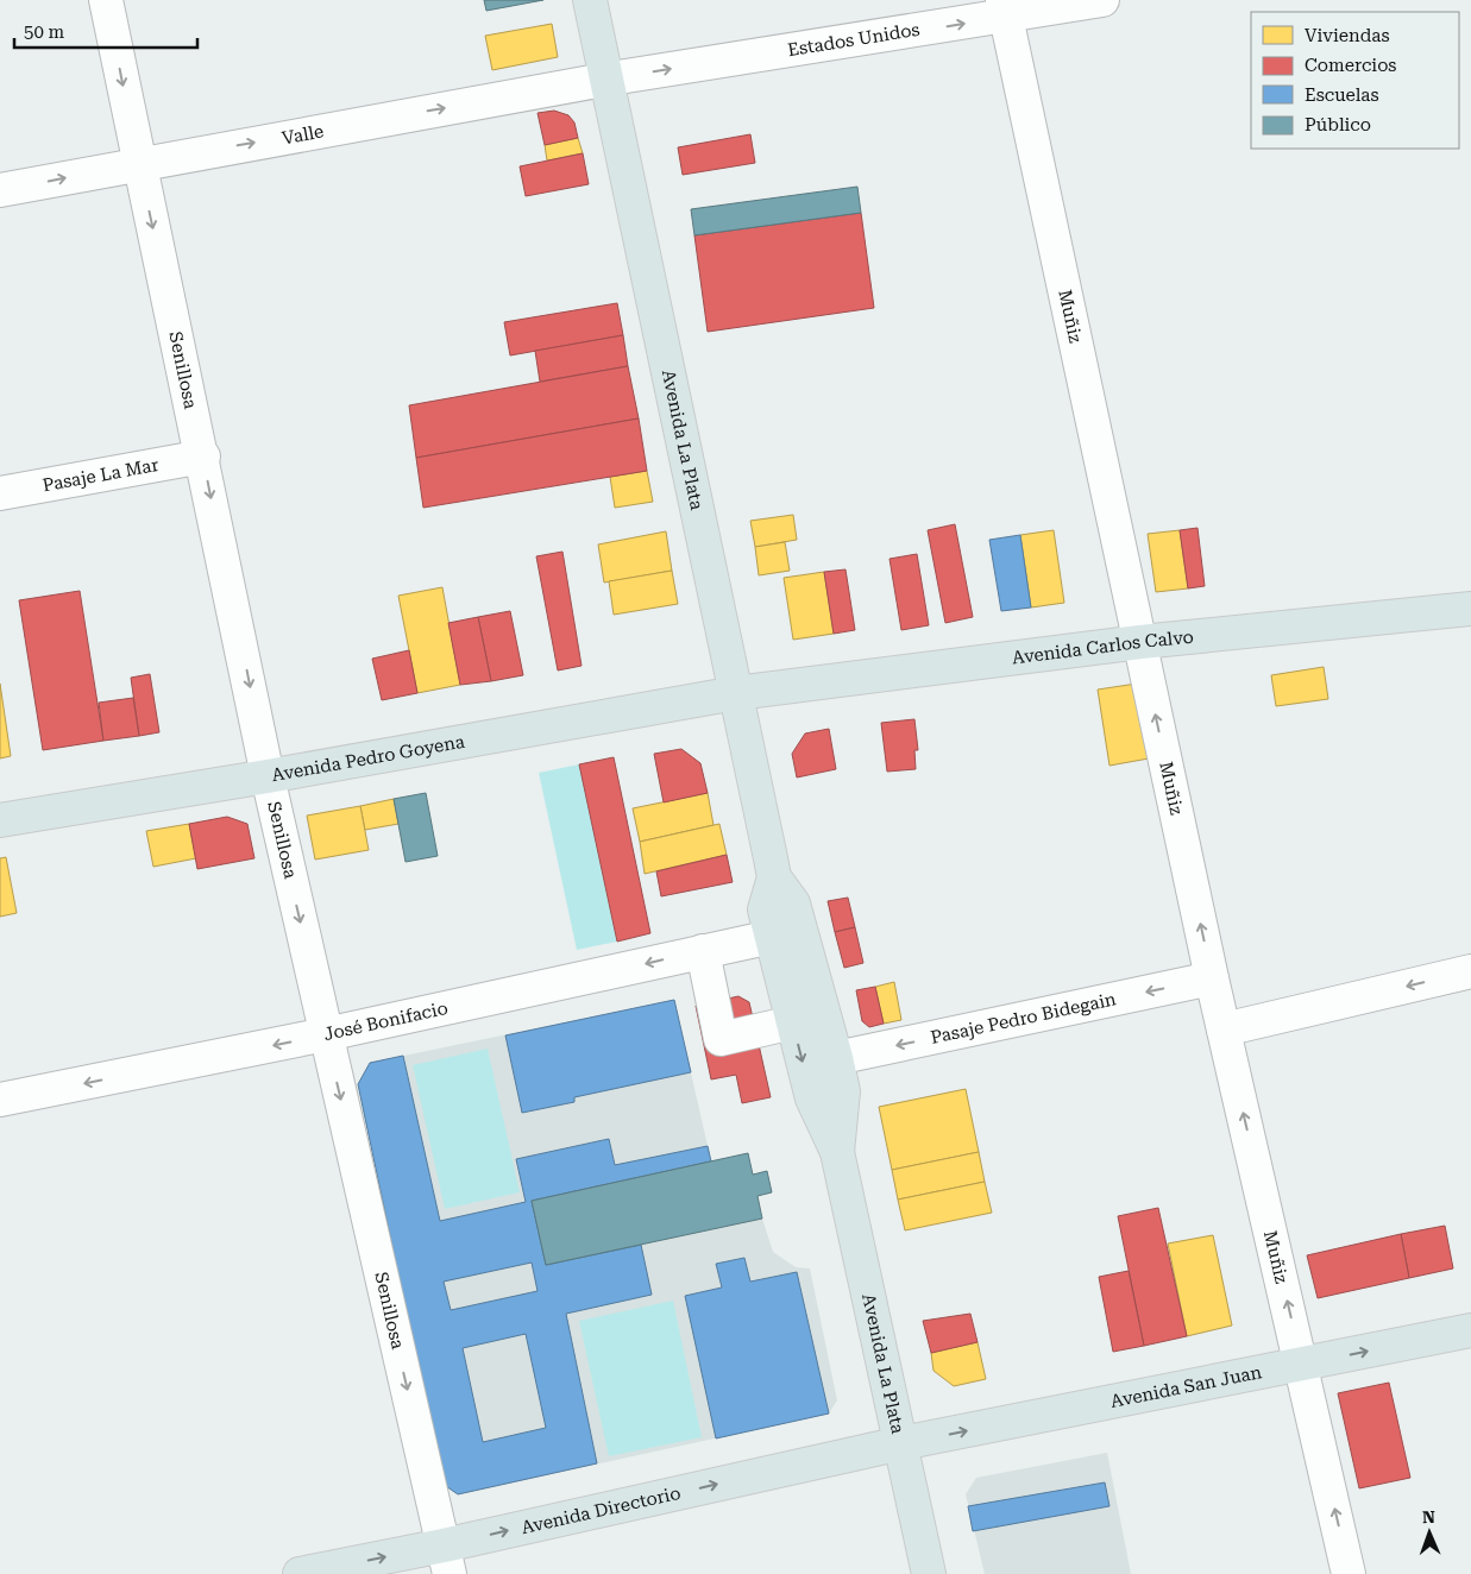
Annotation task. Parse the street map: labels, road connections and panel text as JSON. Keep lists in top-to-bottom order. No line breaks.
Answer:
{"streets":{"main road":["Avenida La Plata","Avenida Carlos Calvo","Avenida Pedro Goyena","Avenida San Juan","Avenida Directorio"],"street":["Estados Unidos","Valle","Muñiz","Senillosa","Pasaje La Mar","Pasaje Pedro Bidegain","José Bonifacio"]},"crossings":[["Estados Unidos","Valle"],["Estados Unidos","Muñiz"],["Estados Unidos","Avenida La Plata"],["Valle","Senillosa"],["Valle","Avenida La Plata"],["Muñiz","Avenida Carlos Calvo"],["Muñiz","Pasaje Pedro Bidegain"],["Muñiz","Avenida San Juan"],["Senillosa","Pasaje La Mar"],["Senillosa","Avenida Pedro Goyena"],["Senillosa","José Bonifacio"],["Senillosa","Avenida Directorio"],["Avenida La Plata","Avenida Carlos Calvo"],["Avenida La Plata","Avenida Pedro Goyena"],["Avenida La Plata","Pasaje Pedro Bidegain"],["Avenida La Plata","José Bonifacio"],["Avenida La Plata","Avenida San Juan"],["Avenida La Plata","Avenida Directorio"],["Avenida Carlos Calvo","Avenida Pedro Goyena"],["Avenida San Juan","Avenida Directorio"]],"one_way":["Estados Unidos","Valle","Muñiz","Senillosa","Pasaje Pedro Bidegain","José Bonifacio","Avenida San Juan","Avenida Directorio"],"legend":["Viviendas","Comercios","Escuelas","Público"],"scale_bar":"50 m","north":"top"}
